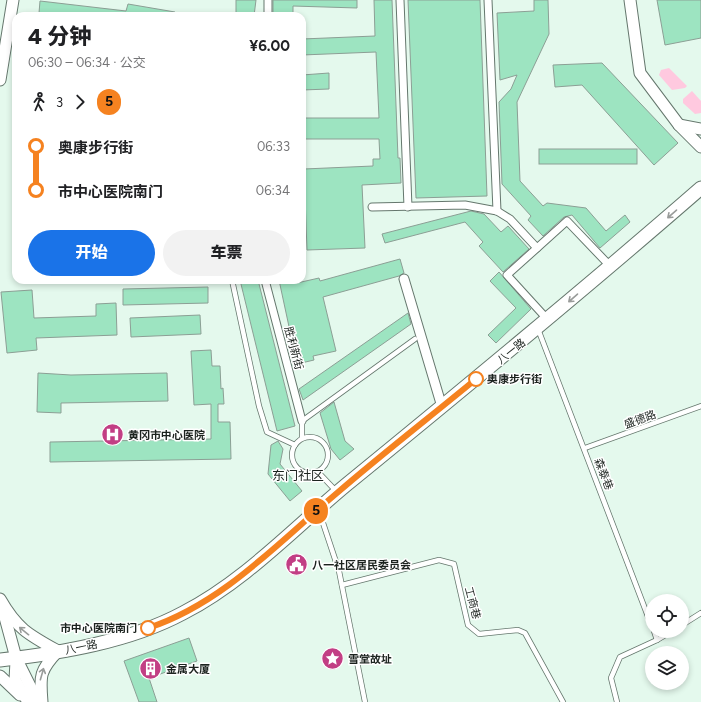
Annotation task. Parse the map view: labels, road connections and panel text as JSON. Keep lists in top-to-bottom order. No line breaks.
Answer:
{"streets":{"main road":["八一路"],"street":["胜利新街"],"lane":["盛德路","森泰巷","工商巷"]},"crossings":[["八一路","森泰巷"],["盛德路","森泰巷"]],"districts":["东门社区"],"places":{"other":["奥康步行街","市中心医院南门"],"hospital":["黄冈市中心医院"],"public building":["八一社区居民委员会"],"place":["雪堂故址"],"building":["金属大厦"]},"lines":["bus line 5"],"page":{"on_map":"5","heading":["4 分钟","06:30 – 06:34 · 公交","¥6.00"],"legs":["3","5"],"list":[{"name":"奥康步行街","value":"06:33"},{"name":"市中心医院南门","value":"06:34"}],"buttons":["开始","车票"]}}
